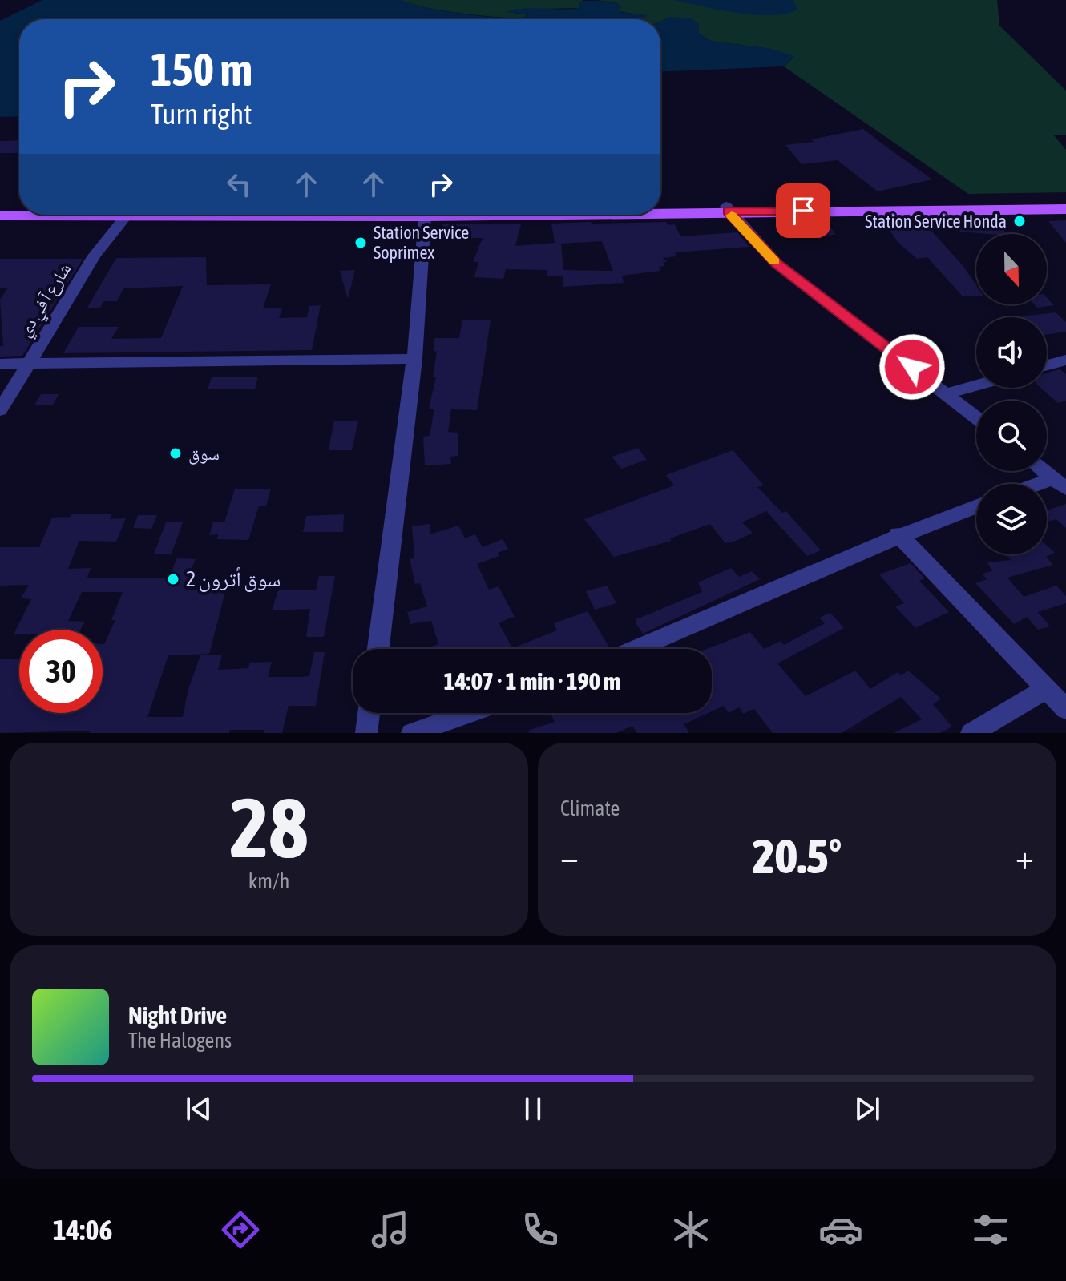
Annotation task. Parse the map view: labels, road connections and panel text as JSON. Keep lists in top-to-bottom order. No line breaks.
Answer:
{"streets":{"street":["شارع آ في دي"]},"places":["Station Service Honda","Station Service Soprimex","سوق","سوق أترون 2"],"north":"bottom","page":{"turn":["150 m","Turn right"],"limit":"30","trip":"14:07 · 1 min · 190 m","tile":[["28","km/h"],"Climate"],"heat":["−","20.5°","+"],"song":["Night Drive","The Halogens"],"tabs":"14:06"}}
